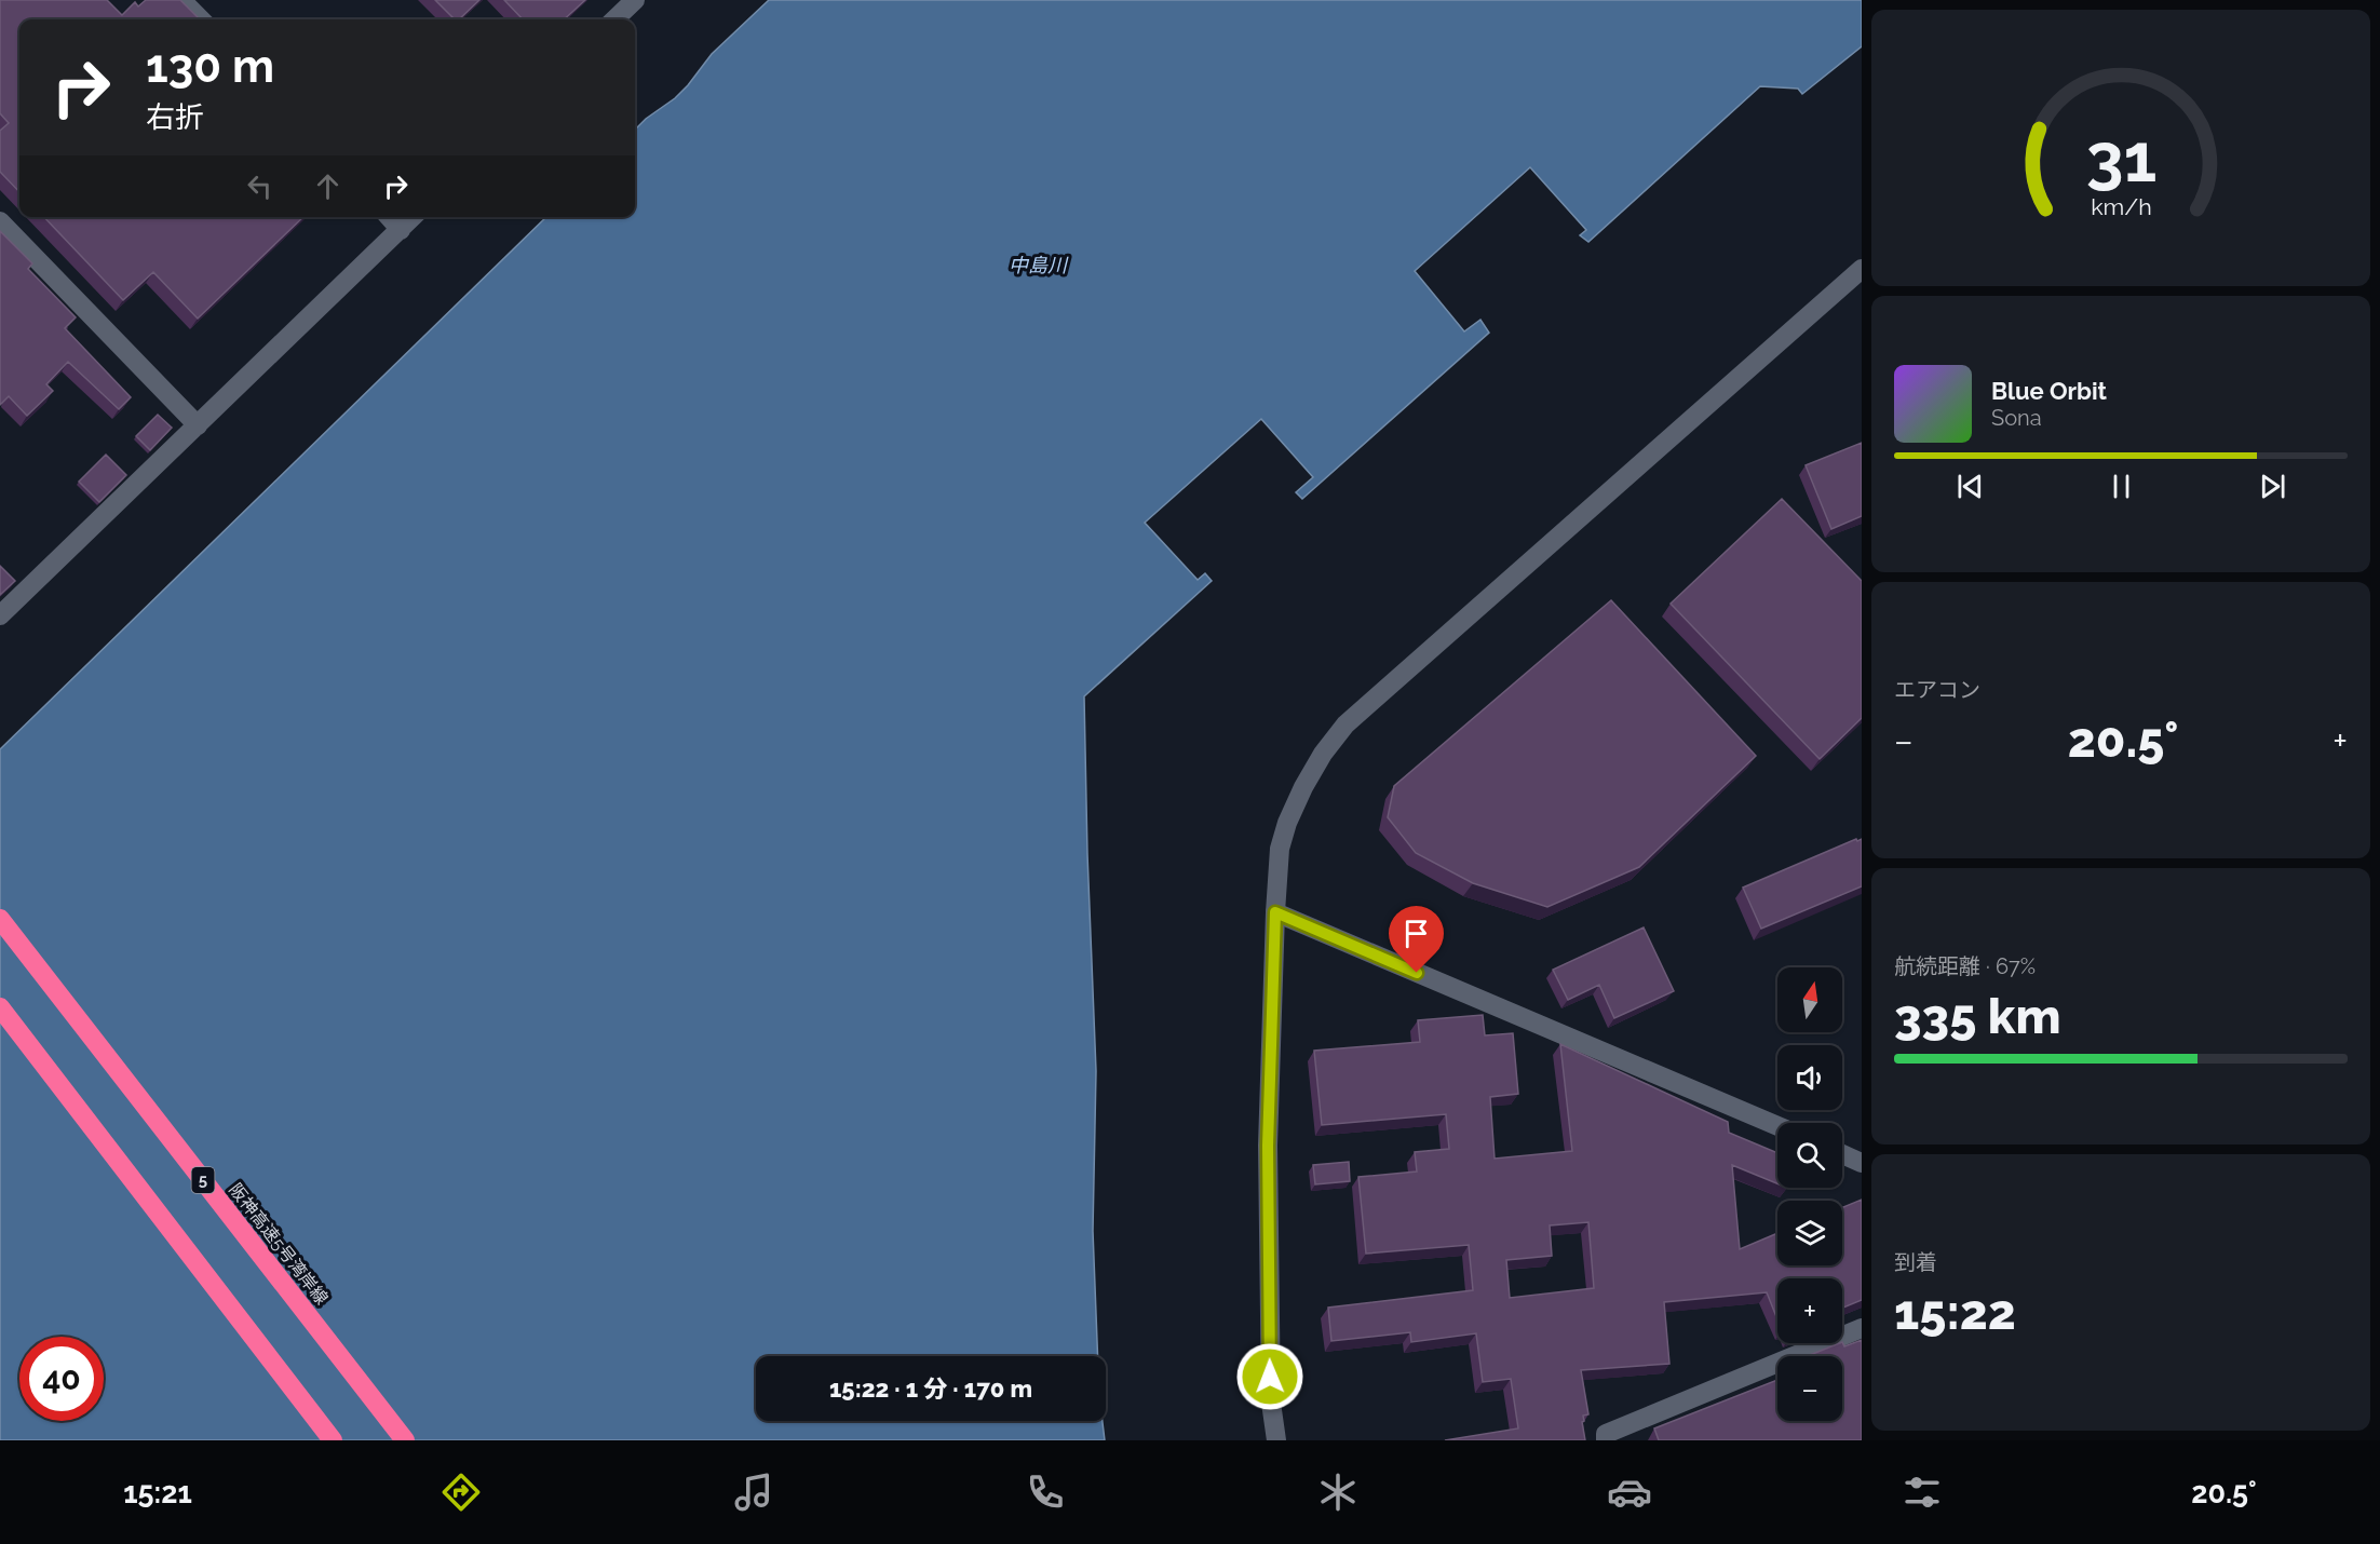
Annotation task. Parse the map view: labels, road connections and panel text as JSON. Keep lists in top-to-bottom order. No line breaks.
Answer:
{"streets":{"highway":["5","阪神高速5号湾岸線"]},"water":["中島川"],"north":"top","page":{"turn":["130 m","右折"],"song":["Blue Orbit","Sona"],"tile":["エアコン",["航続距離 · 67%","335 km"],["到着","15:22"]],"heat":["−","20.5°","+"],"map_buttons":["+","−"],"limit":"40","trip":"15:22 · 1 分 · 170 m","tabs":["15:21","20.5°"],"gauge":["31","km/h"]}}
